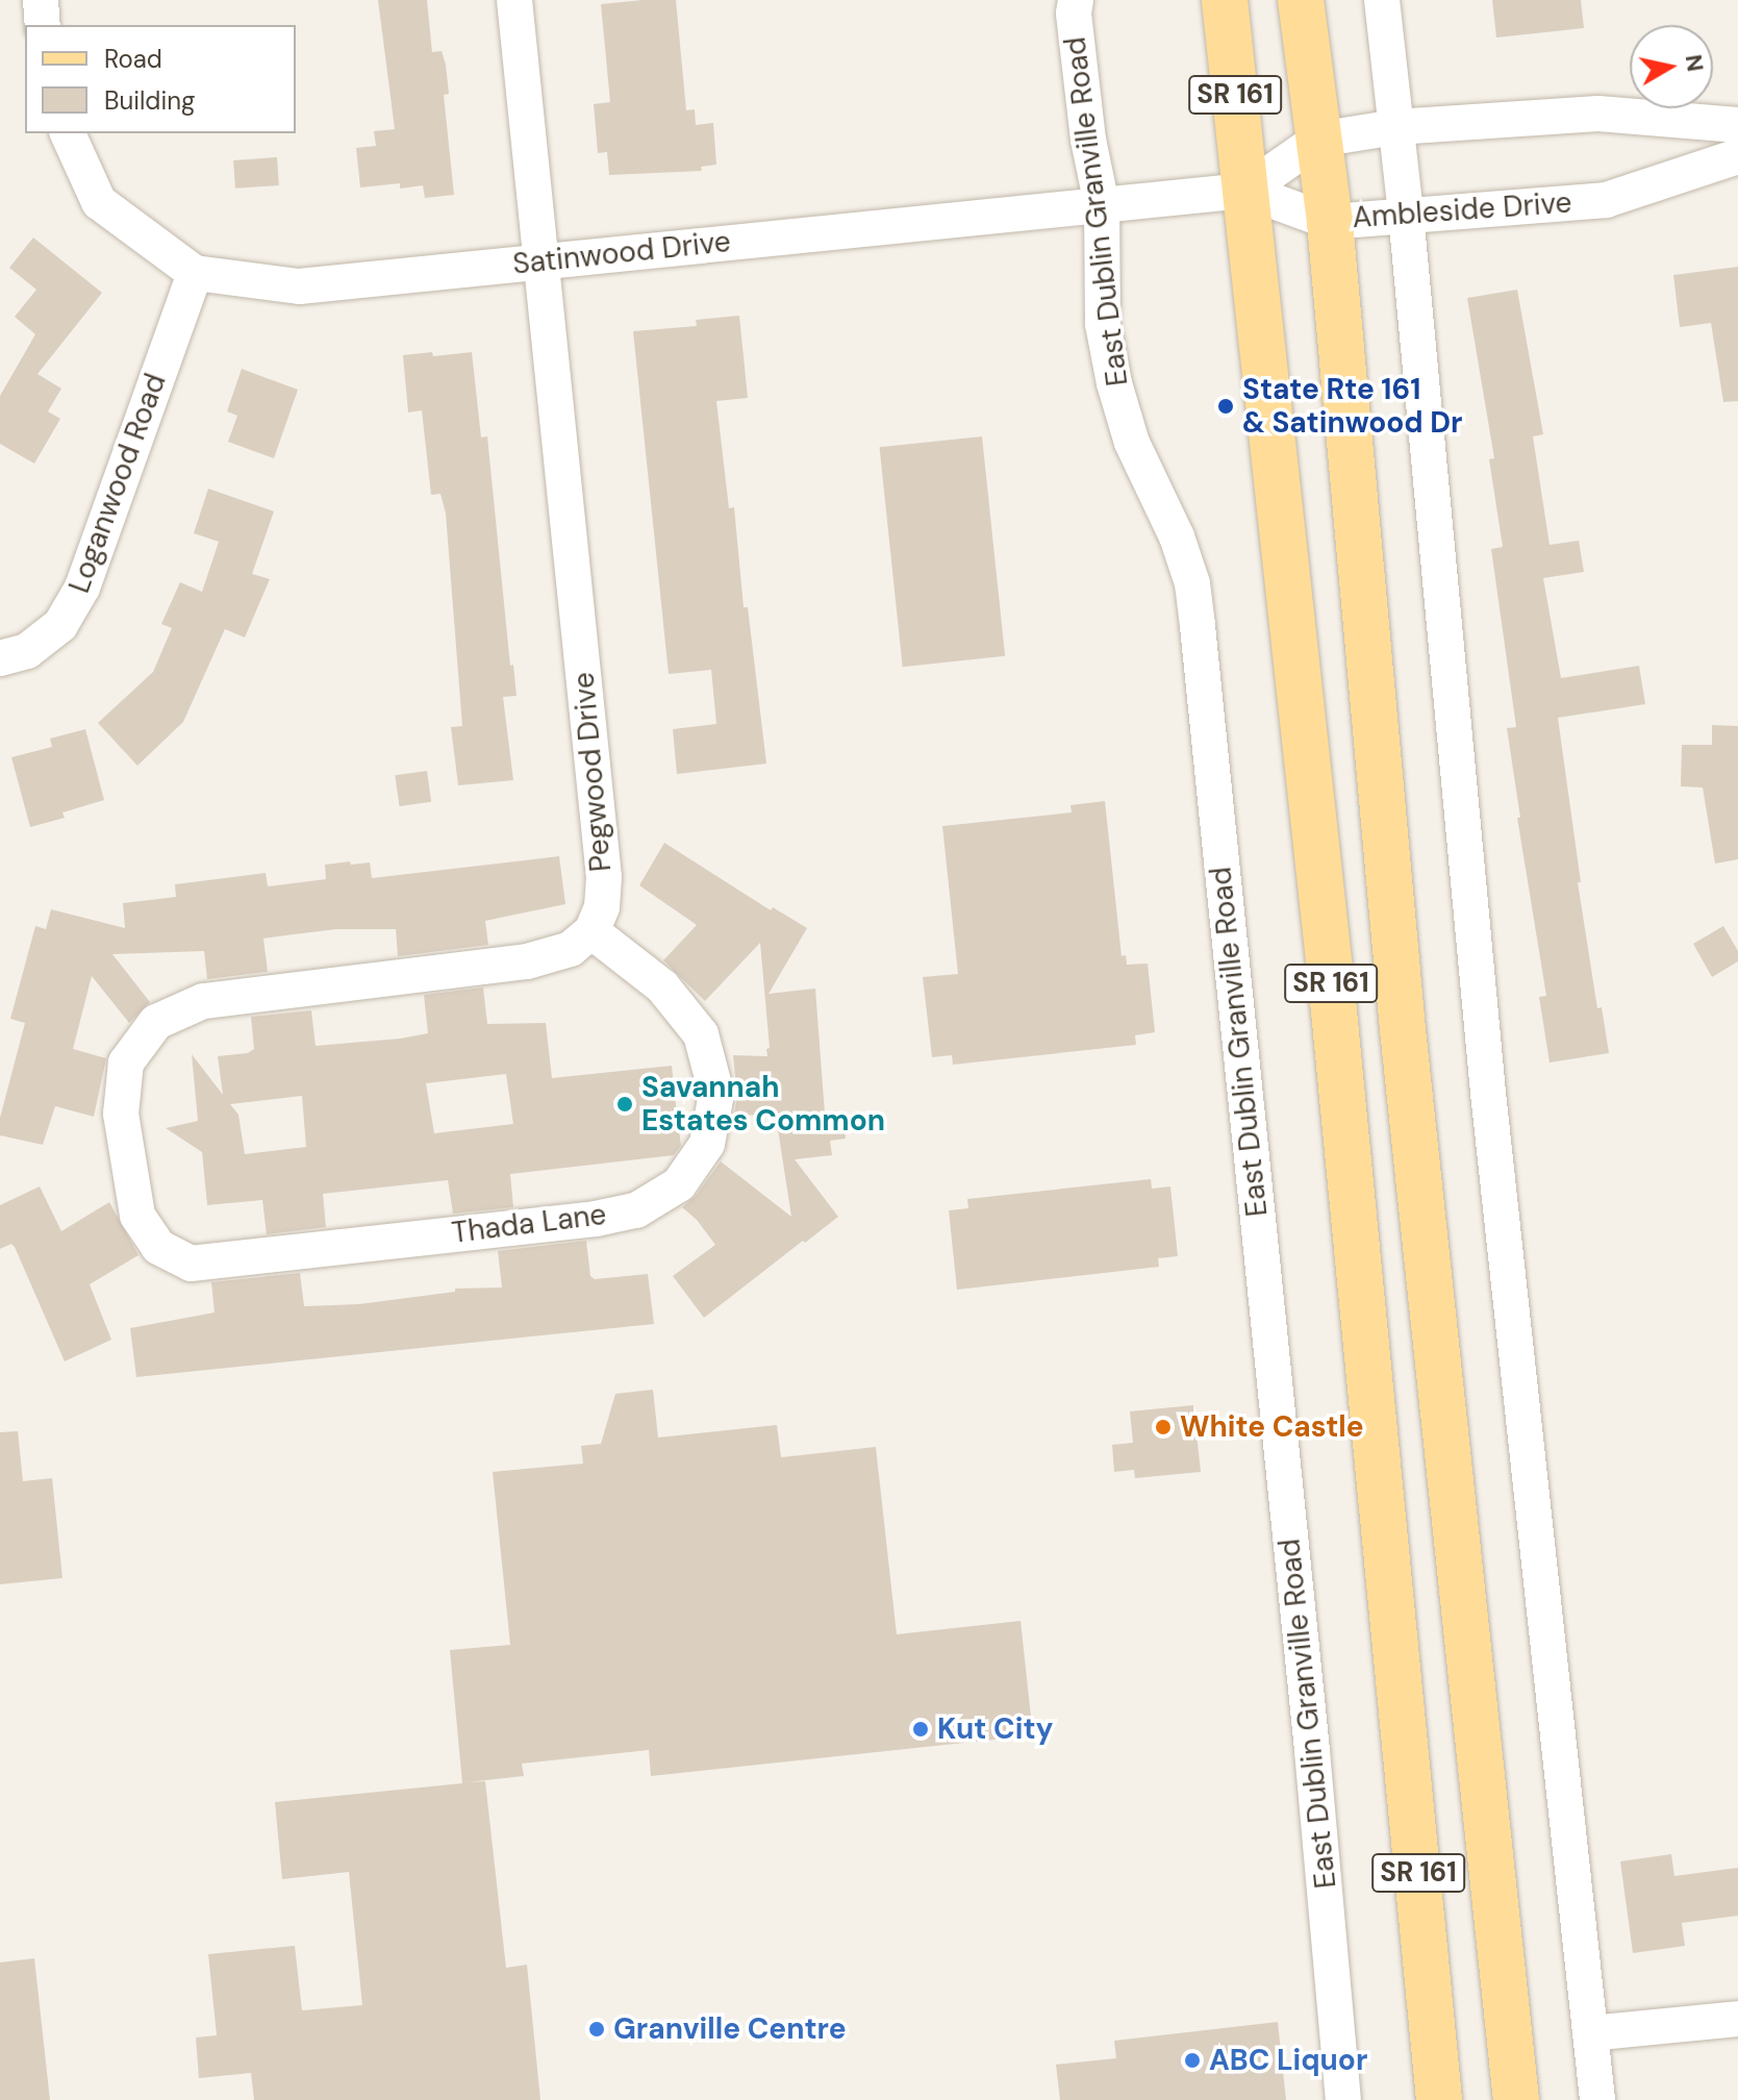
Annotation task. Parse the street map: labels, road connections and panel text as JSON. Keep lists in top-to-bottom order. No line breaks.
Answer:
{"streets":{"main road":["SR 161"],"street":["Ambleside Drive","East Dublin Granville Road","Satinwood Drive","Loganwood Road","Pegwood Drive","Thada Lane"]},"crossings":[["SR 161","Ambleside Drive"],["SR 161","Satinwood Drive"],["Ambleside Drive","Satinwood Drive"],["East Dublin Granville Road","Satinwood Drive"],["Satinwood Drive","Loganwood Road"],["Satinwood Drive","Pegwood Drive"],["Pegwood Drive","Thada Lane"]],"places":["State Rte 161 & Satinwood Dr","Savannah Estates Common","White Castle","Kut City","Granville Centre","ABC Liquor"],"legend":["Road","Building"],"north":"right"}
